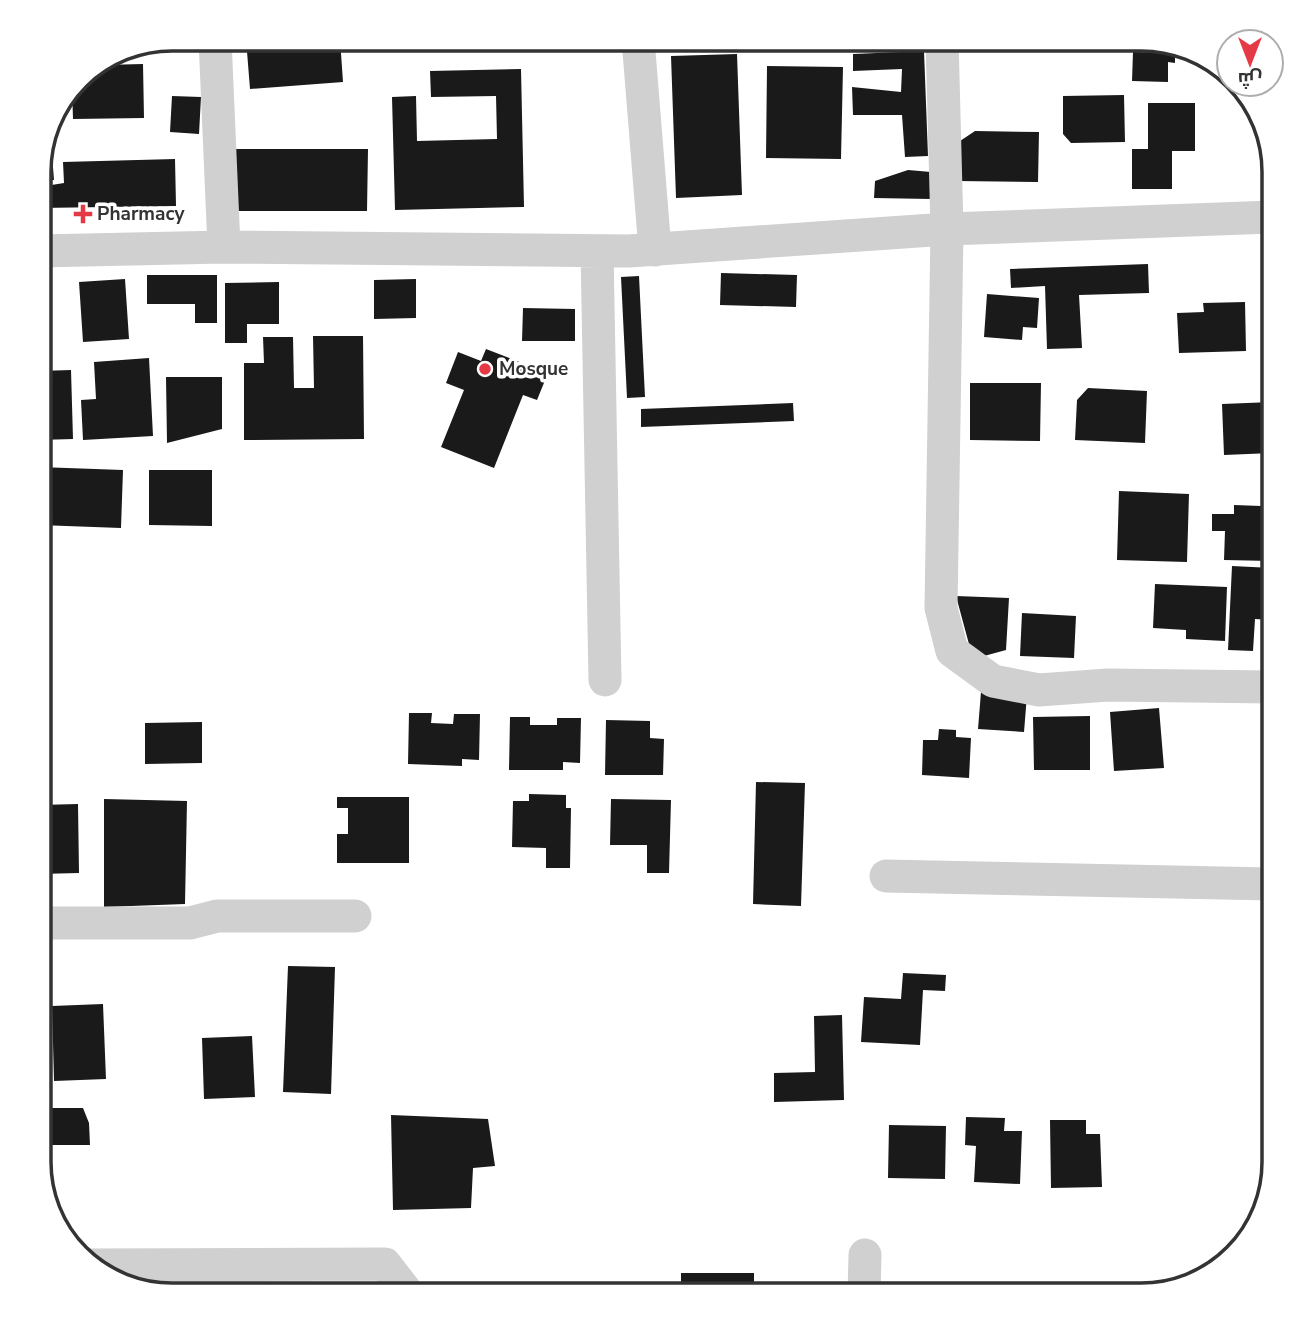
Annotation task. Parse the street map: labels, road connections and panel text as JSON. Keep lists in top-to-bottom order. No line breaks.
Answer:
{"places":{"health":["Pharmacy"],"other":["Mosque"]},"north":"bottom"}
